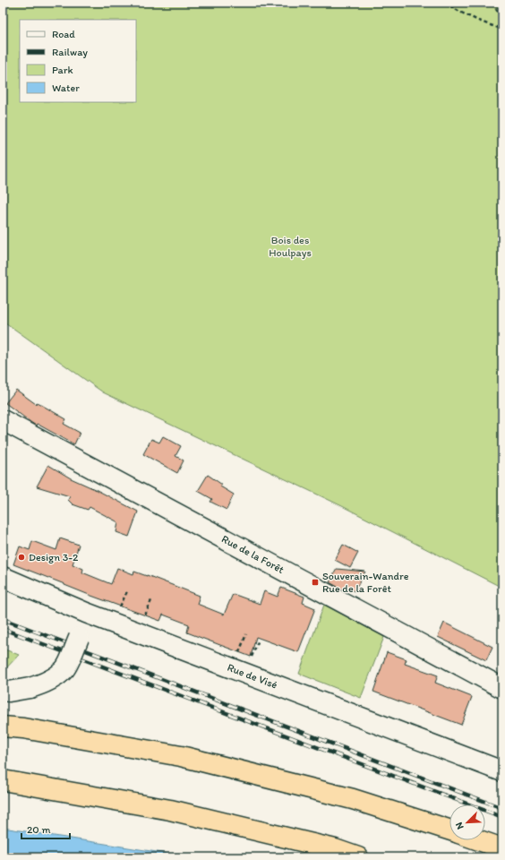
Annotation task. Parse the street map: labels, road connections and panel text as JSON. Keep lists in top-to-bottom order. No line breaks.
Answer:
{"streets":{"main road":["Rue de la Forêt","Rue de Visé"]},"parks":["Bois des Houlpays"],"places":{"other":["Design 3-2"],"transit":["Souverain-Wandre Rue de la Forêt"]},"legend":["Road","Railway","Park","Water"],"scale_bar":"20 m","north":"bottom left"}
